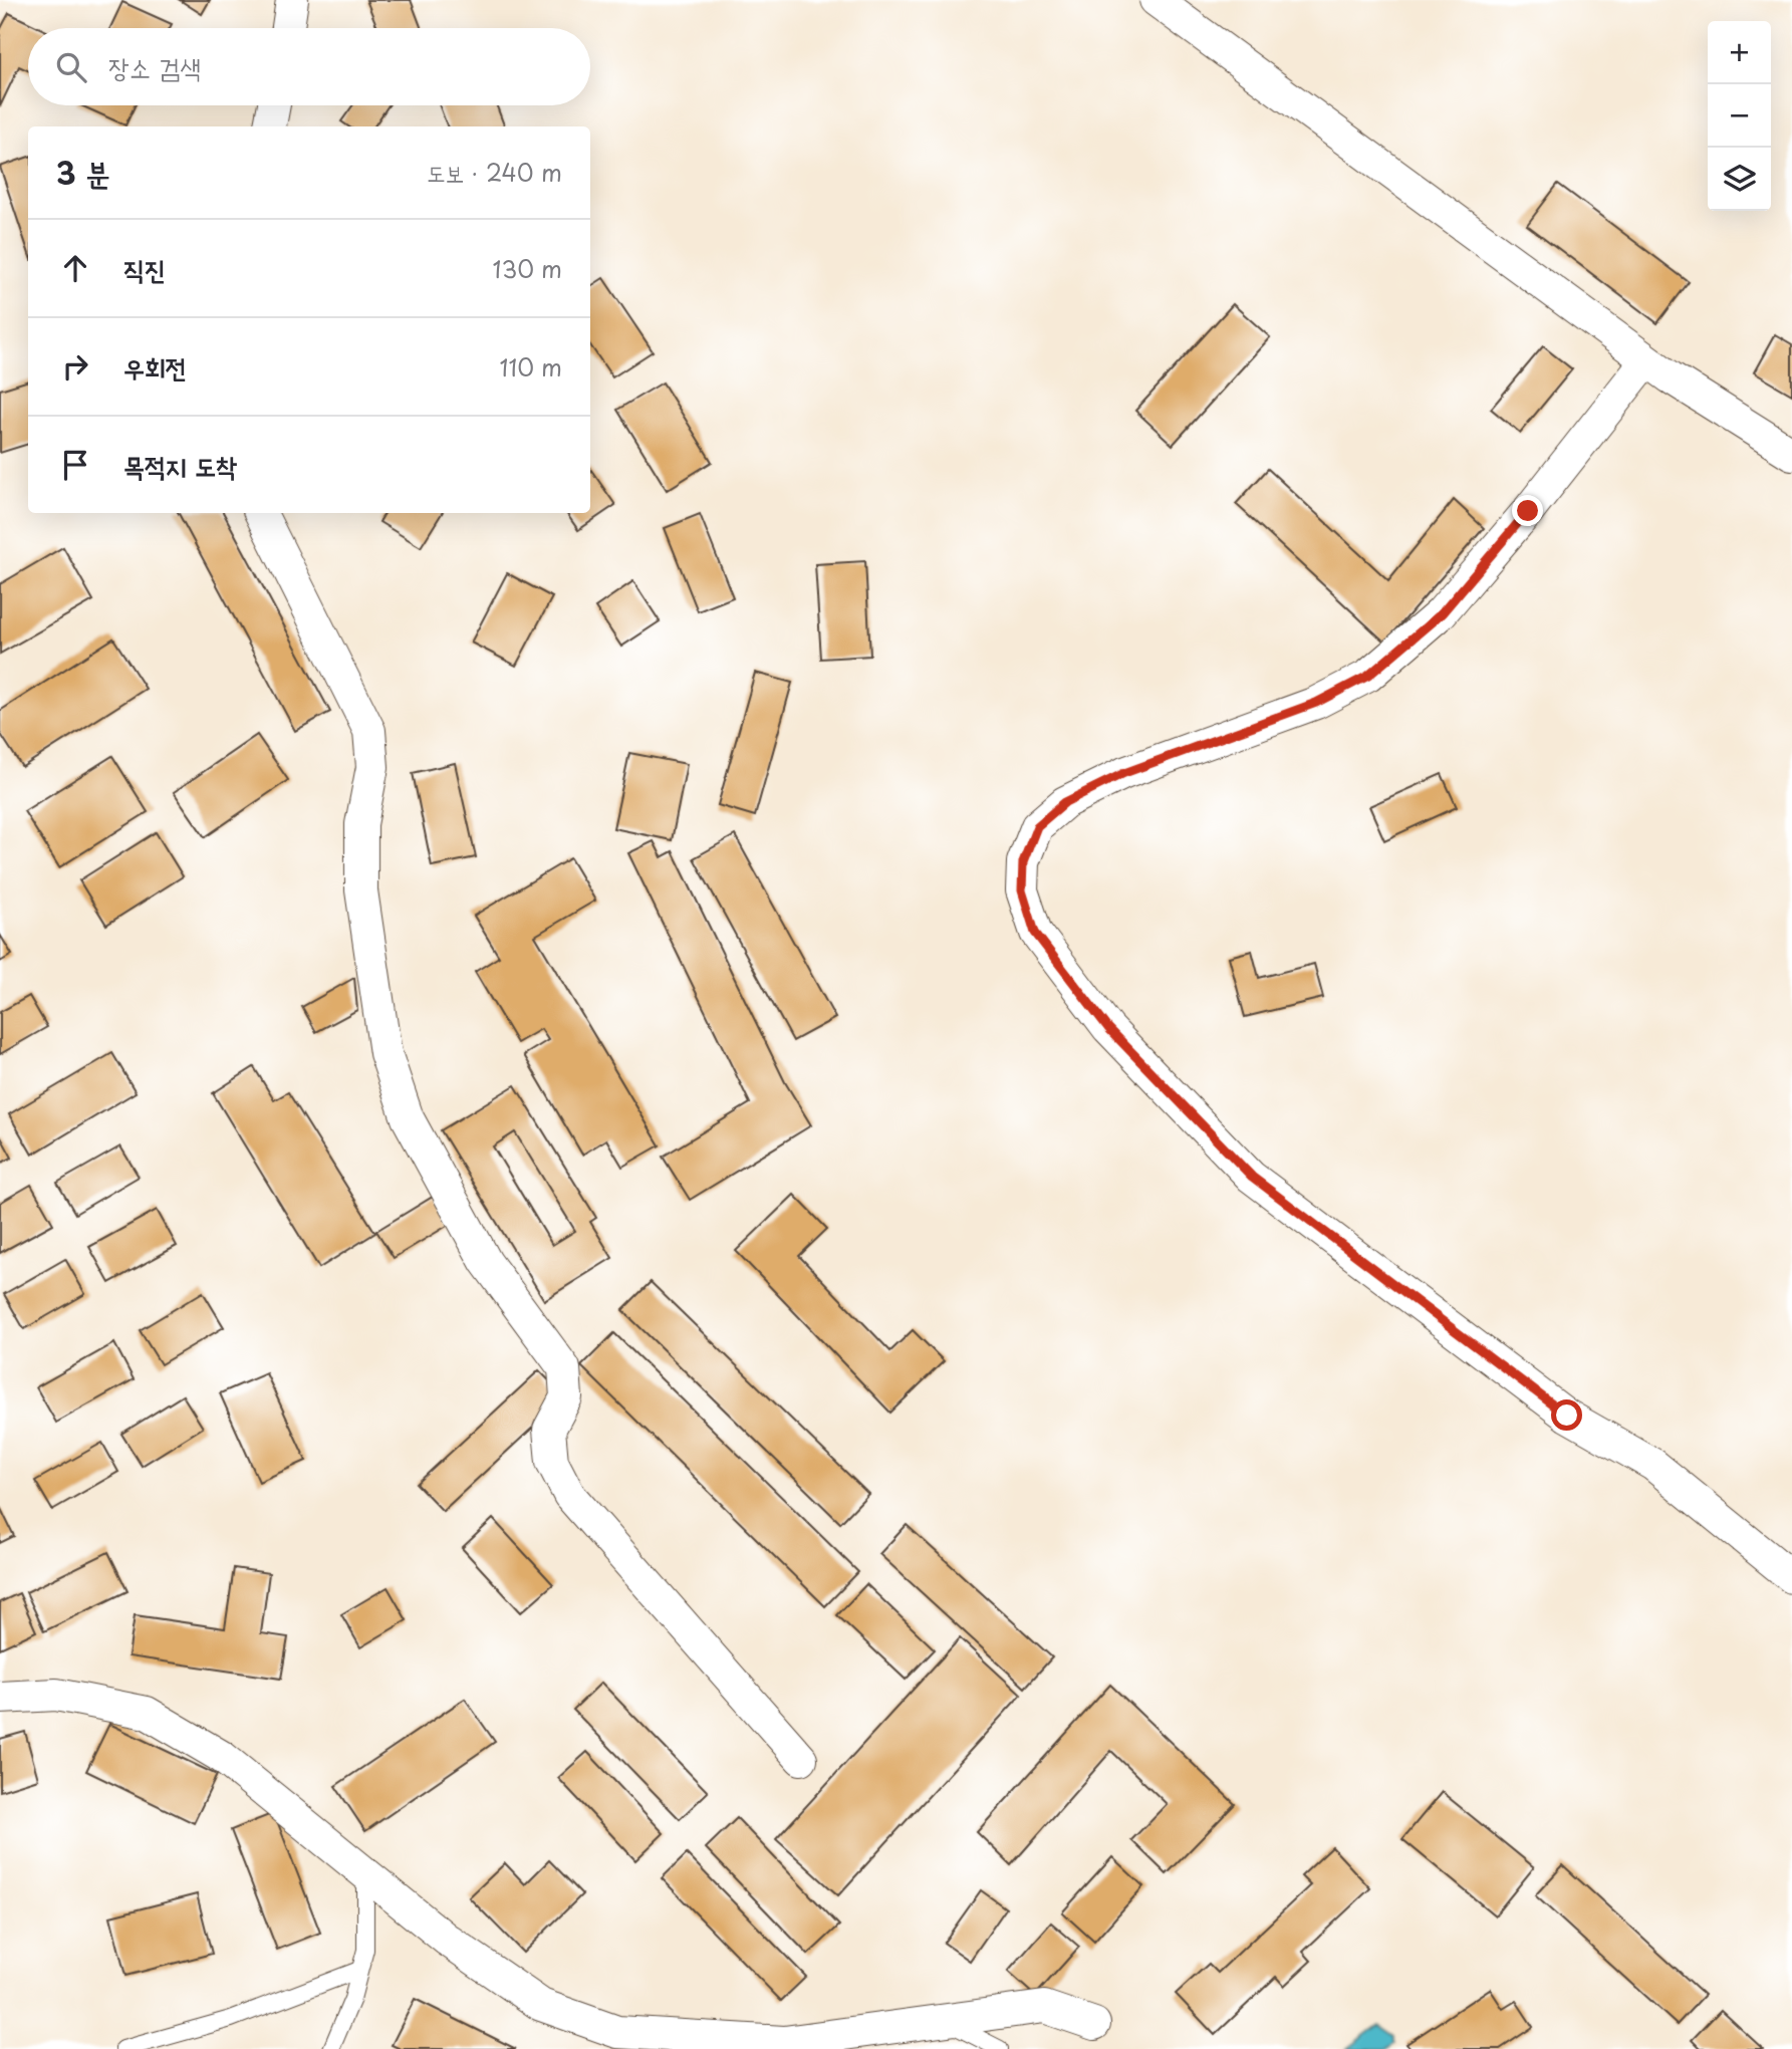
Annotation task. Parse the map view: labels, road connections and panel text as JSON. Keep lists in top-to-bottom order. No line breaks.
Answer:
{"page":{"map_buttons":["+","−"],"search":"장소 검색","heading":["3 분","도보 · 240 m"],"list":[["직진","130 m"],["우회전","110 m"],"목적지 도착"]}}
